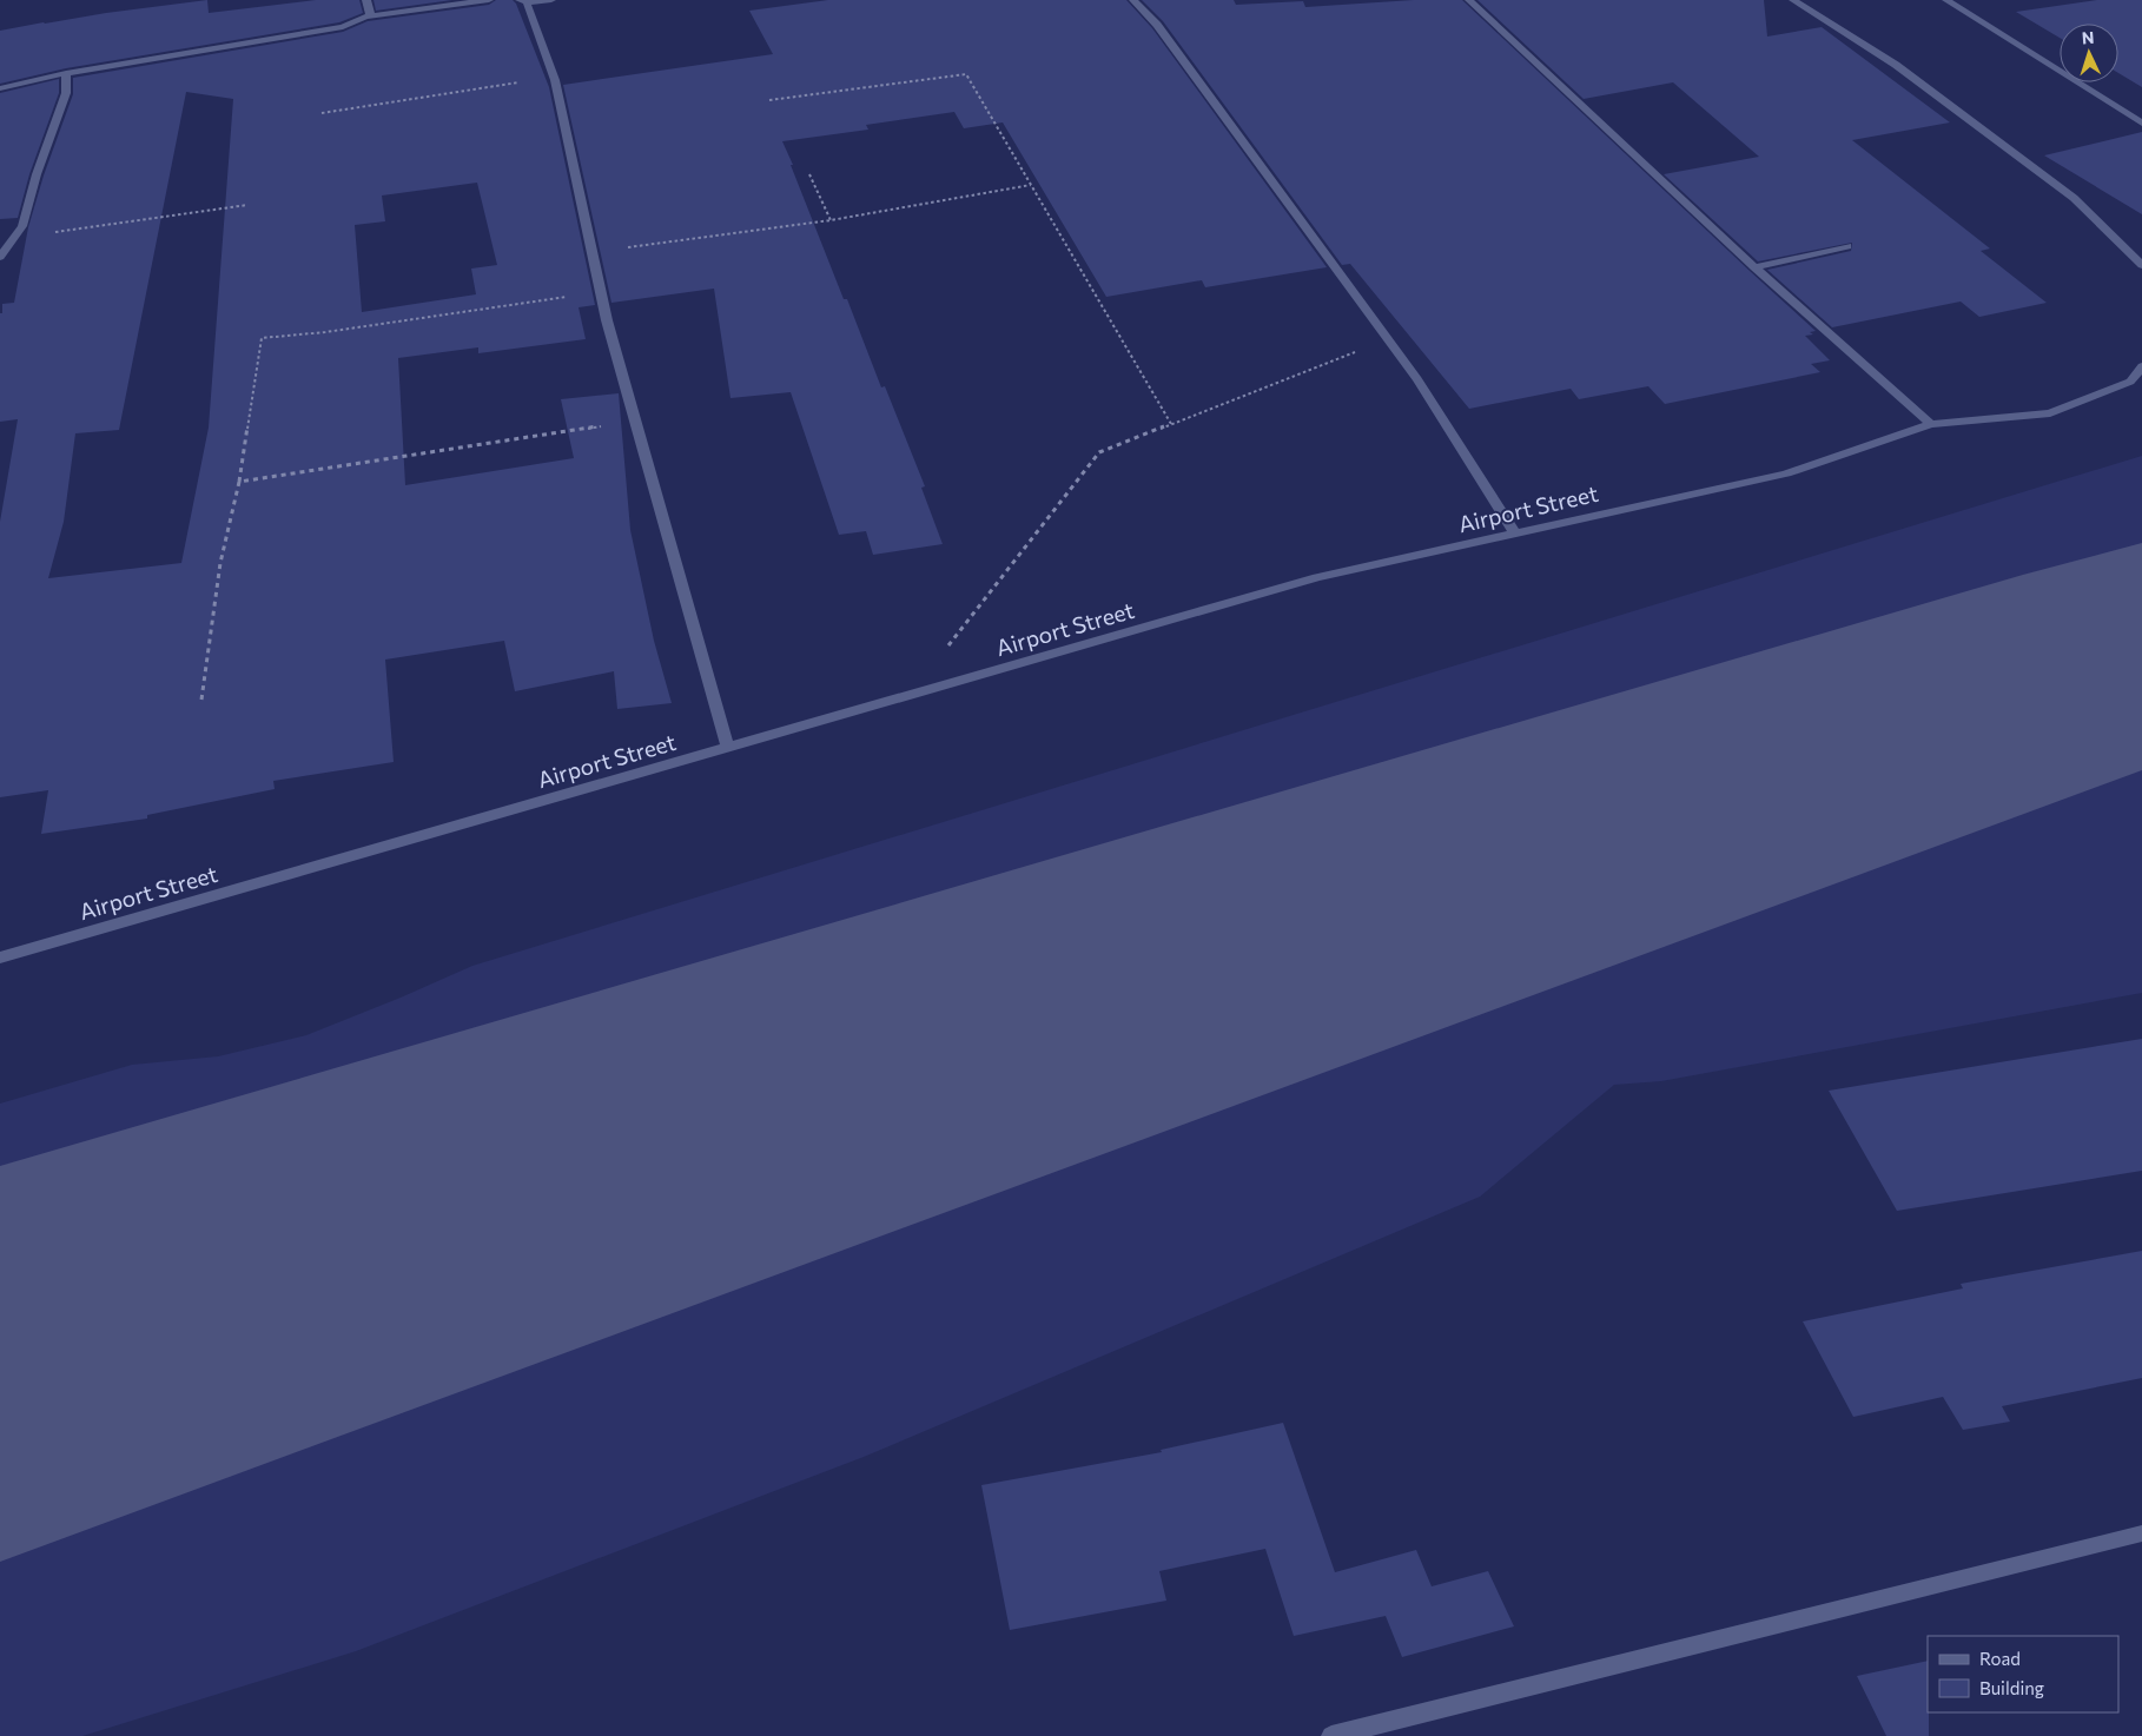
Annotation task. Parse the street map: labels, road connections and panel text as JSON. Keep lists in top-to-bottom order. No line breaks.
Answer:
{"streets":{"street":["Airport Street"]},"legend":["Road","Building"],"north":"top"}
